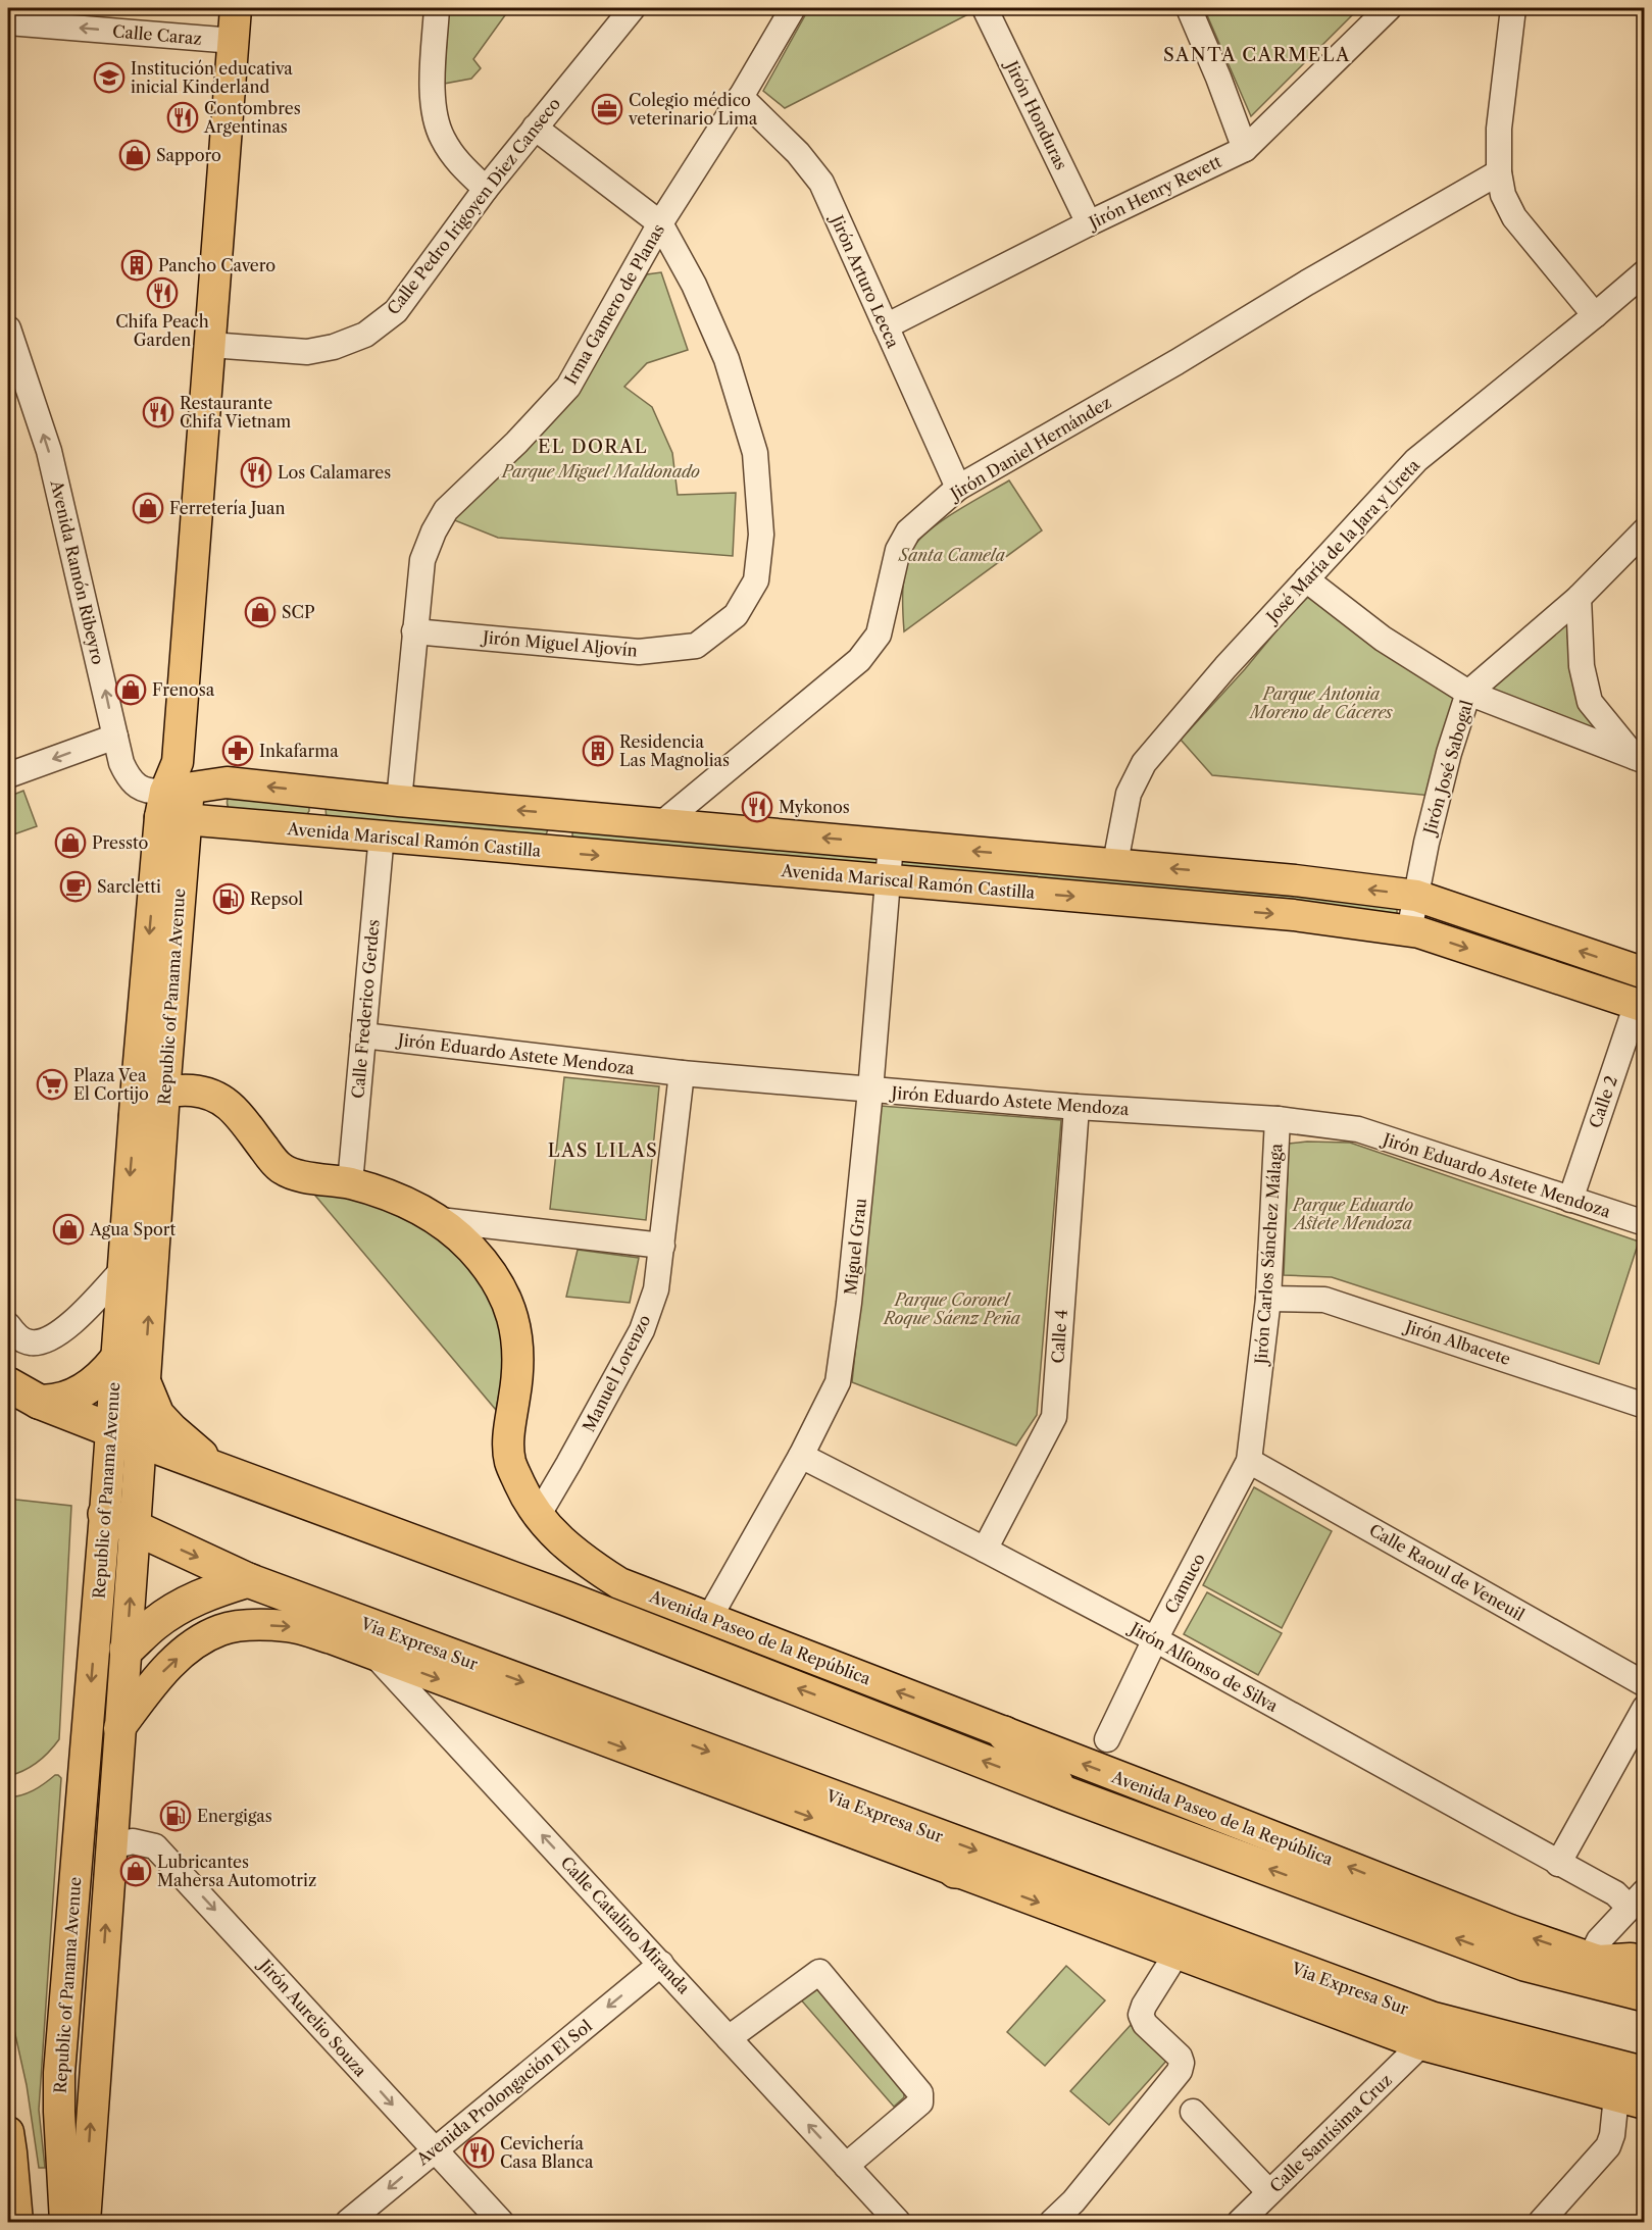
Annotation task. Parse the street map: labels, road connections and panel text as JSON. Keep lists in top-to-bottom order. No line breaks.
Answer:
{"streets":{"highway":["Via Expresa Sur"],"main road":["Avenida Mariscal Ramón Castilla","Republic of Panama Avenue","Avenida Paseo de la República"],"street":["Calle Caraz","Jirón Honduras","Jirón Henry Revett","Calle Pedro Irigoyen Diez Canseco","Jirón Arturo Lecca","Irma Gamero de Planas","Jirón Daniel Hernández","José María de la Jara y Ureta","Avenida Ramón Ribeyro","Jirón Miguel Aljovín","Jirón José Sabogal","Calle Frederico Gerdes","Jirón Eduardo Astete Mendoza","Calle 2","Miguel Grau","Jirón Carlos Sánchez Málaga","Calle 4","Jirón Albacete","Manuel Lorenzo","Calle Raoul de Veneuil","Camuco","Jirón Alfonso de Silva","Calle Catalino Miranda","Jirón Aurelio Souza","Avenida Prolongación El Sol","Calle Santísima Cruz"]},"crossings":[["Calle Caraz","Republic of Panama Avenue"],["Jirón Honduras","Jirón Henry Revett"],["Jirón Henry Revett","Jirón Arturo Lecca"],["Calle Pedro Irigoyen Diez Canseco","Jirón Miguel Aljovín"],["Calle Pedro Irigoyen Diez Canseco","Republic of Panama Avenue"],["Jirón Arturo Lecca","Irma Gamero de Planas"],["Jirón Arturo Lecca","Jirón Daniel Hernández"],["Irma Gamero de Planas","Jirón Miguel Aljovín"],["Avenida Ramón Ribeyro","Avenida Mariscal Ramón Castilla"],["Avenida Ramón Ribeyro","Republic of Panama Avenue"],["Jirón José Sabogal","Avenida Mariscal Ramón Castilla"],["Avenida Mariscal Ramón Castilla","Republic of Panama Avenue"],["Avenida Mariscal Ramón Castilla","Calle Frederico Gerdes"],["Avenida Mariscal Ramón Castilla","Calle 2"],["Avenida Mariscal Ramón Castilla","Miguel Grau"],["Republic of Panama Avenue","Avenida Paseo de la República"],["Republic of Panama Avenue","Via Expresa Sur"],["Republic of Panama Avenue","Jirón Aurelio Souza"],["Calle Frederico Gerdes","Jirón Eduardo Astete Mendoza"],["Calle Frederico Gerdes","Avenida Paseo de la República"],["Jirón Eduardo Astete Mendoza","Calle 2"],["Jirón Eduardo Astete Mendoza","Miguel Grau"],["Jirón Eduardo Astete Mendoza","Jirón Carlos Sánchez Málaga"],["Jirón Eduardo Astete Mendoza","Calle 4"],["Jirón Eduardo Astete Mendoza","Manuel Lorenzo"],["Miguel Grau","Avenida Paseo de la República"],["Miguel Grau","Jirón Alfonso de Silva"],["Jirón Carlos Sánchez Málaga","Jirón Albacete"],["Jirón Carlos Sánchez Málaga","Calle Raoul de Veneuil"],["Jirón Carlos Sánchez Málaga","Camuco"],["Calle 4","Jirón Alfonso de Silva"],["Manuel Lorenzo","Avenida Paseo de la República"],["Calle Raoul de Veneuil","Camuco"],["Camuco","Jirón Alfonso de Silva"],["Via Expresa Sur","Calle Catalino Miranda"],["Calle Catalino Miranda","Avenida Prolongación El Sol"],["Jirón Aurelio Souza","Avenida Prolongación El Sol"]],"one_way":["Calle Caraz","Avenida Ramón Ribeyro","Calle Catalino Miranda","Jirón Aurelio Souza","Avenida Prolongación El Sol"],"districts":["SANTA CARMELA","EL DORAL","LAS LILAS"],"parks":["Parque Miguel Maldonado","Santa Camela","Parque Antonia Moreno de Cáceres","Parque Eduardo Astete Mendoza","Parque Coronel Roque Sáenz Peña"],"places":{"school or university":["Institución educativa inicial Kinderland"],"office":["Colegio médico veterinario Lima"],"restaurant":["Contombres Argentinas","Chifa Peach Garden","Restaurante Chifa Vietnam","Los Calamares","Mykonos","Cevichería Casa Blanca"],"shop":["Sapporo","Ferretería Juan","SCP","Frenosa","Pressto","Agua Sport","Lubricantes Mahersa Automotriz"],"building":["Pancho Cavero","Residencia Las Magnolias"],"pharmacy":["Inkafarma"],"cafe":["Sarcletti"],"fuel station":["Repsol","Energigas"],"supermarket":["Plaza Vea El Cortijo"]}}
